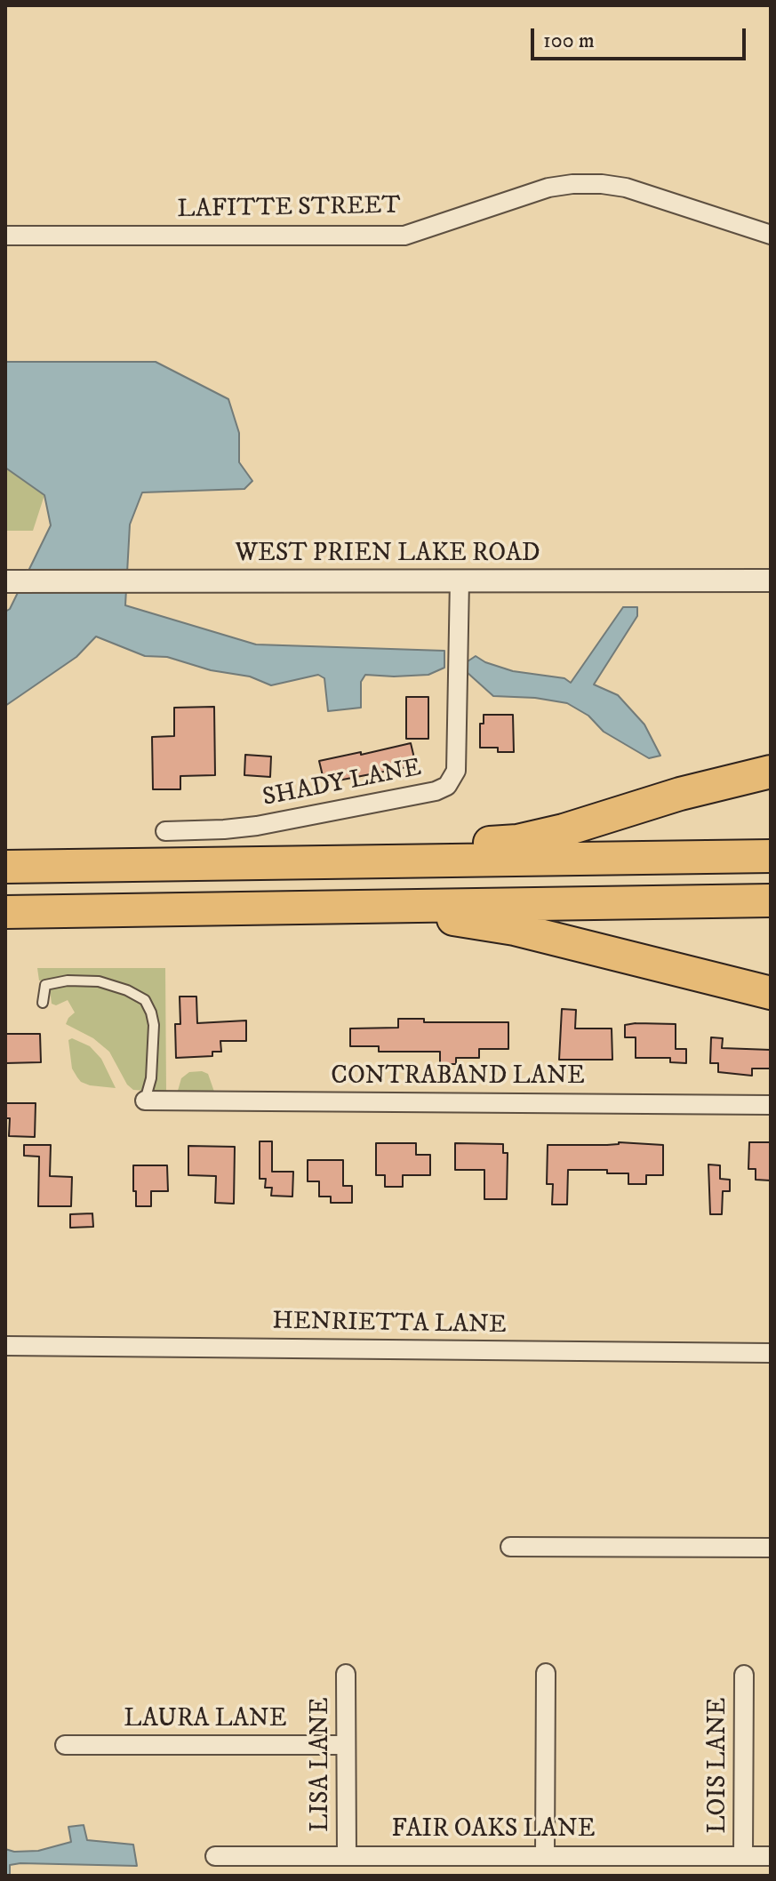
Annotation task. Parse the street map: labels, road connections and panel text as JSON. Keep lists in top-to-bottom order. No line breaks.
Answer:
{"streets":{"street":["LAFITTE STREET","WEST PRIEN LAKE ROAD","SHADY LANE","CONTRABAND LANE","HENRIETTA LANE","LAURA LANE","LISA LANE","LOIS LANE","FAIR OAKS LANE"]},"crossings":[["WEST PRIEN LAKE ROAD","SHADY LANE"],["LAURA LANE","LISA LANE"],["LISA LANE","FAIR OAKS LANE"],["LOIS LANE","FAIR OAKS LANE"]],"scale_bar":"100 m"}
